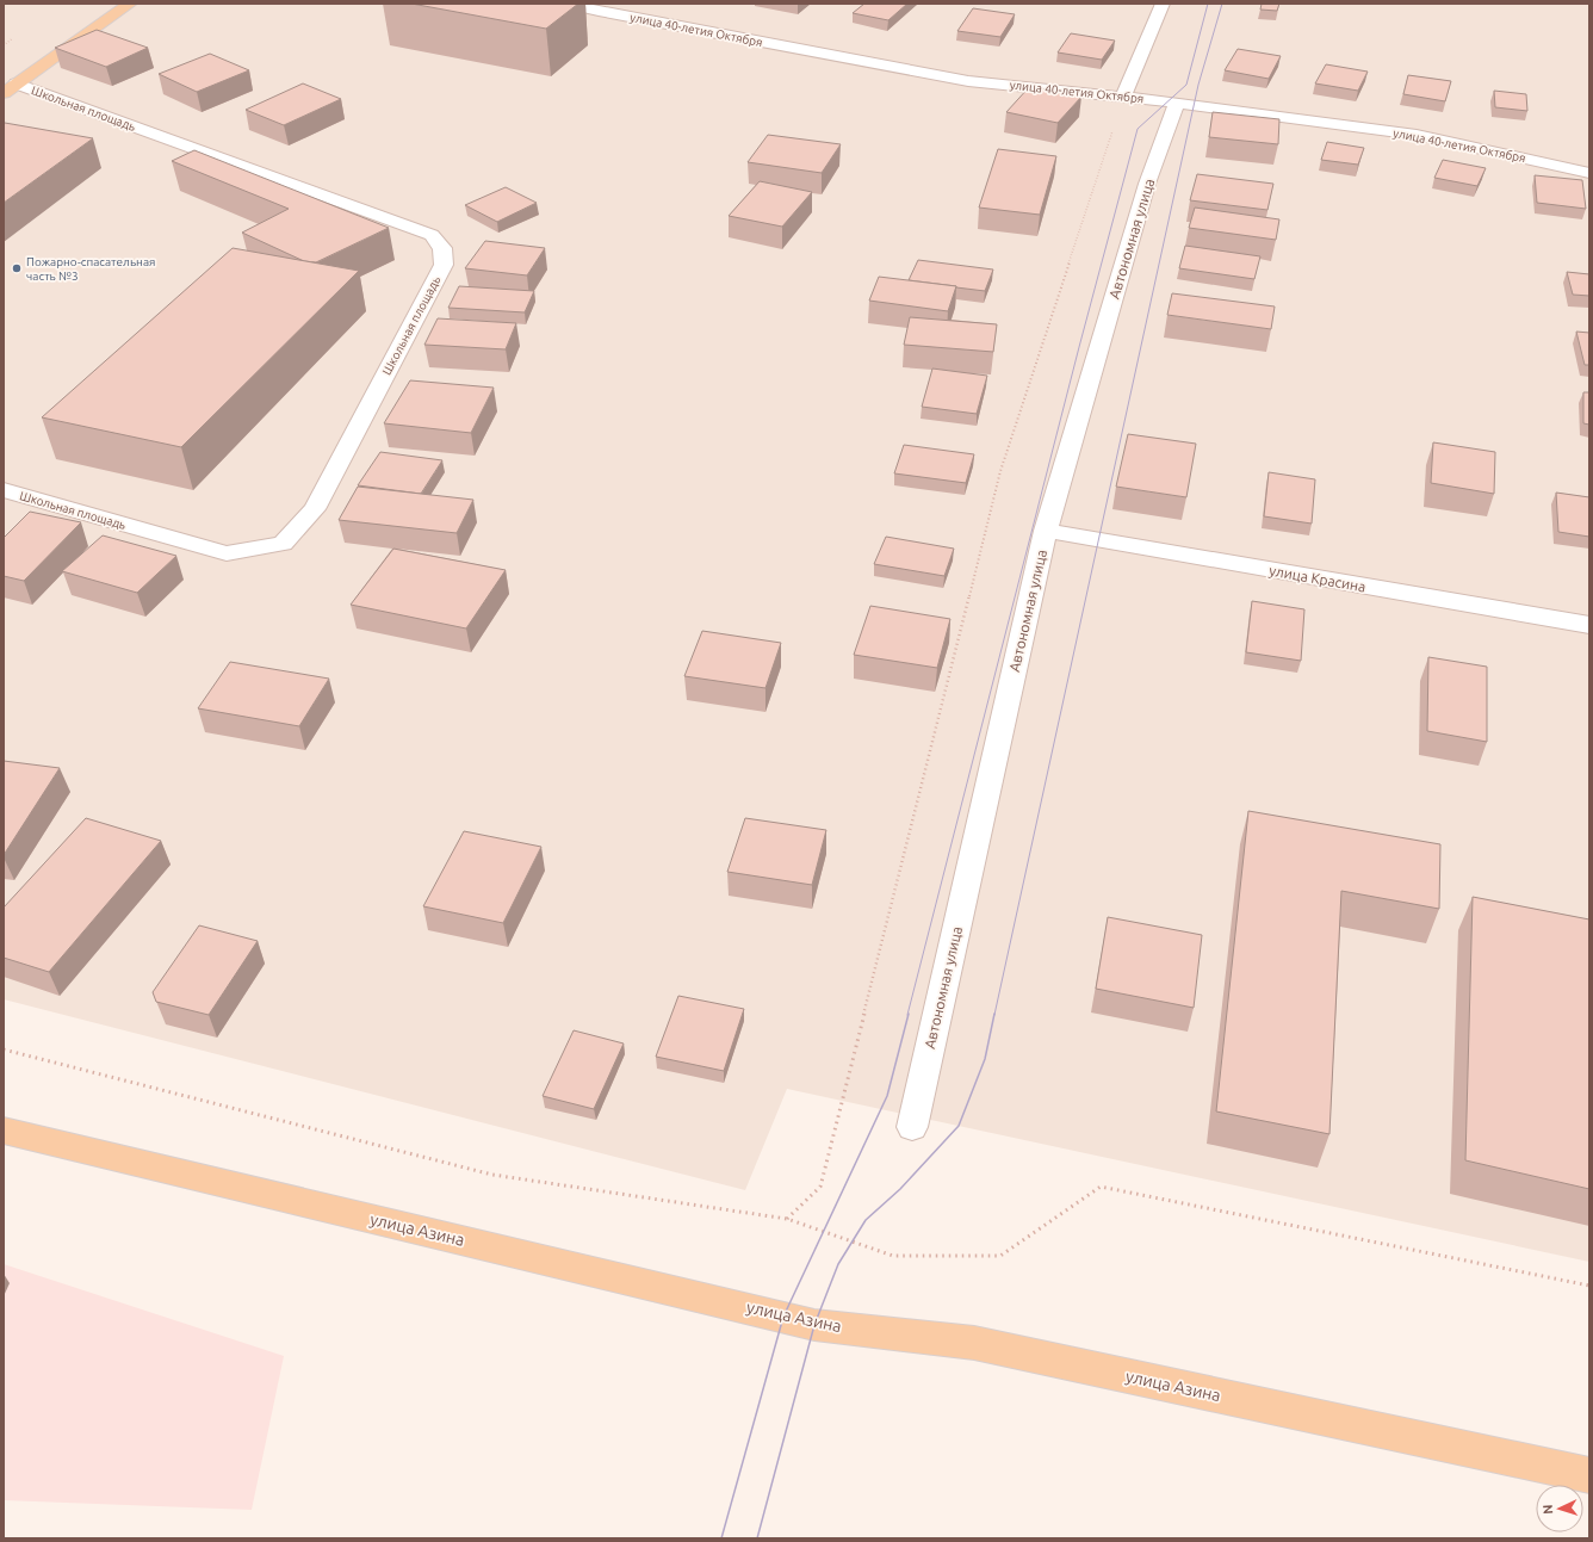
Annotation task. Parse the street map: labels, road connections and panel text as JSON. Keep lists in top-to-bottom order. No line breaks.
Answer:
{"streets":{"main road":["улица Азина"],"street":["улица 40-летия Октября","Школьная площадь","Автономная улица","улица Красина"]},"crossings":[["улица 40-летия Октября","Автономная улица"],["Автономная улица","улица Красина"]],"places":["Пожарно-спасательная часть №3"],"north":"left"}
